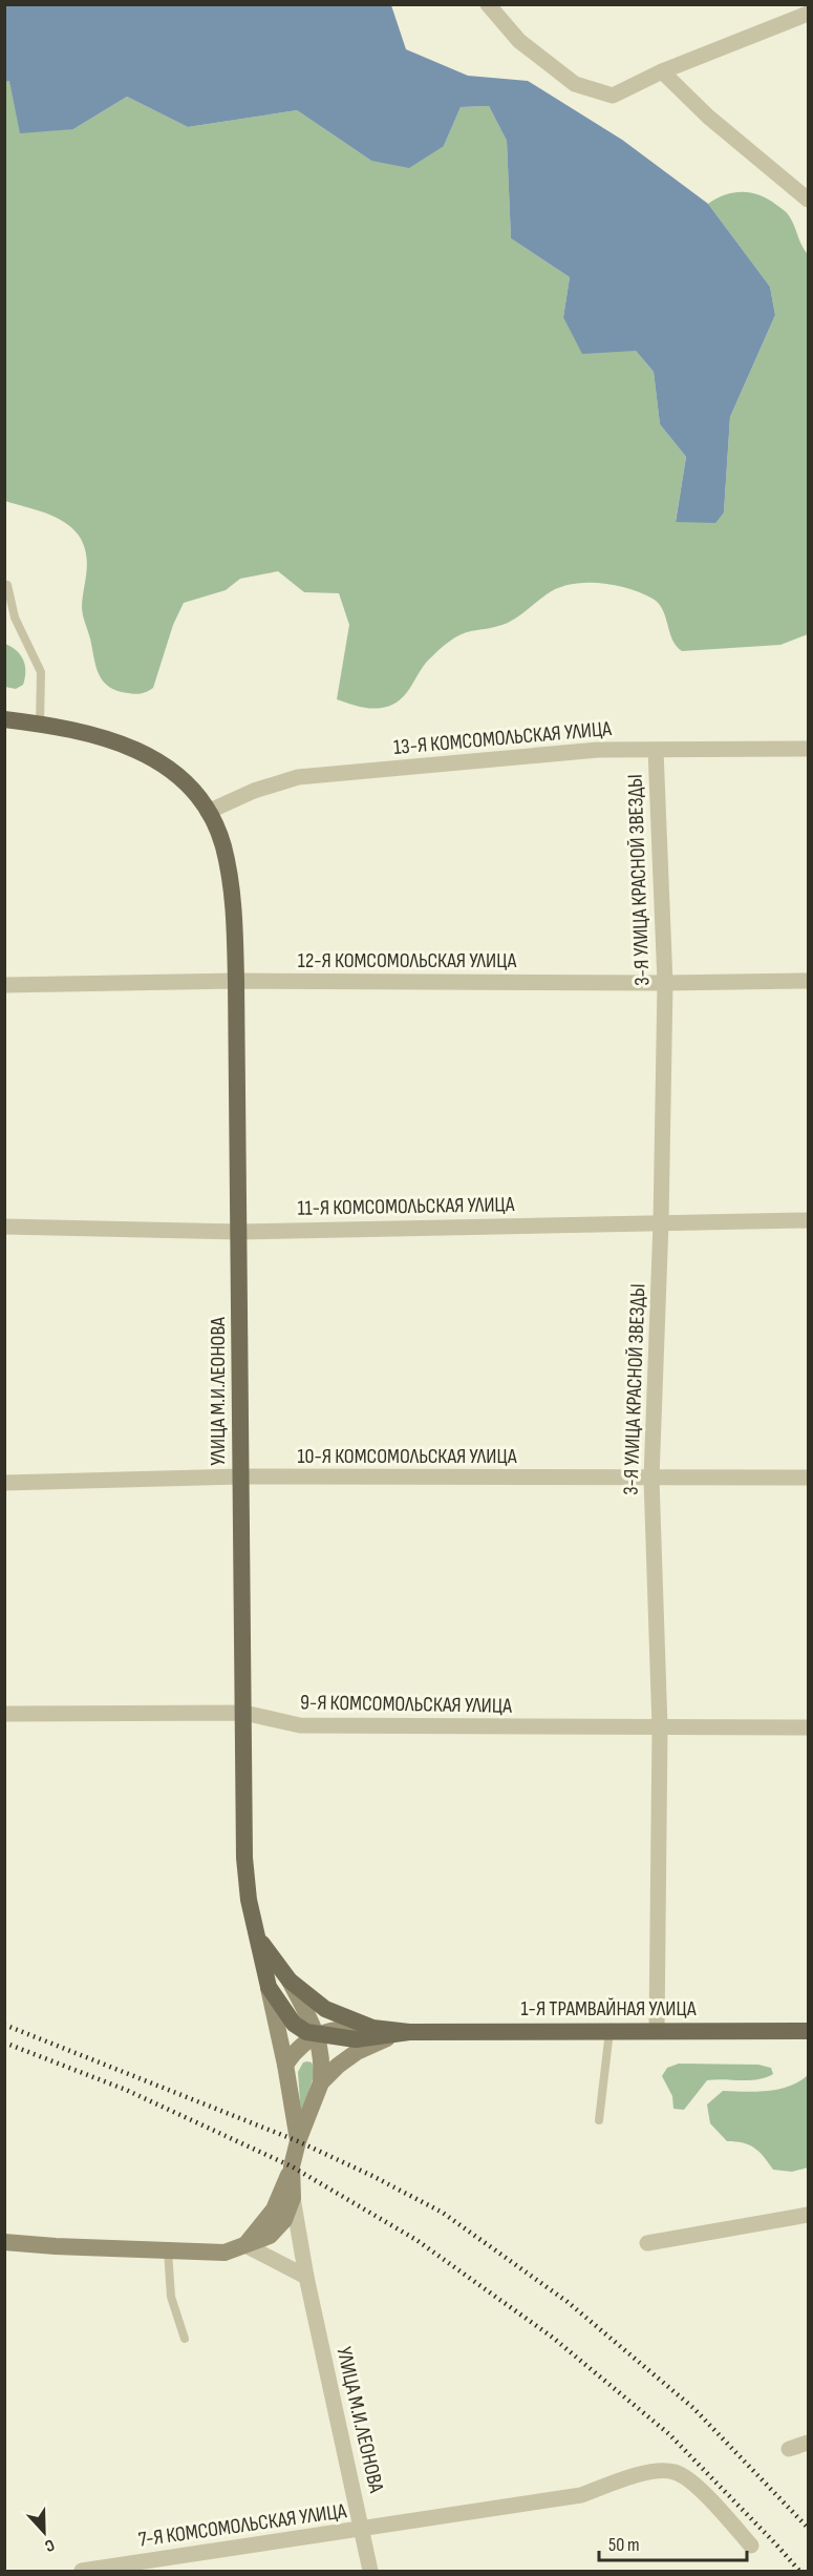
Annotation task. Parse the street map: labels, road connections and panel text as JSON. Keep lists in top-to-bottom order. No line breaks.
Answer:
{"streets":{"main road":["УЛИЦА М.И.ЛЕОНОВА","1-Я ТРАМВАЙНАЯ УЛИЦА"],"street":["13-Я КОМСОМОЛЬСКАЯ УЛИЦА","3-Я УЛИЦА КРАСНОЙ ЗВЕЗДЫ","12-Я КОМСОМОЛЬСКАЯ УЛИЦА","11-Я КОМСОМОЛЬСКАЯ УЛИЦА","10-Я КОМСОМОЛЬСКАЯ УЛИЦА","9-Я КОМСОМОЛЬСКАЯ УЛИЦА","7-Я КОМСОМОЛЬСКАЯ УЛИЦА"]},"crossings":[["13-Я КОМСОМОЛЬСКАЯ УЛИЦА","3-Я УЛИЦА КРАСНОЙ ЗВЕЗДЫ"],["13-Я КОМСОМОЛЬСКАЯ УЛИЦА","УЛИЦА М.И.ЛЕОНОВА"],["3-Я УЛИЦА КРАСНОЙ ЗВЕЗДЫ","12-Я КОМСОМОЛЬСКАЯ УЛИЦА"],["3-Я УЛИЦА КРАСНОЙ ЗВЕЗДЫ","11-Я КОМСОМОЛЬСКАЯ УЛИЦА"],["3-Я УЛИЦА КРАСНОЙ ЗВЕЗДЫ","10-Я КОМСОМОЛЬСКАЯ УЛИЦА"],["3-Я УЛИЦА КРАСНОЙ ЗВЕЗДЫ","9-Я КОМСОМОЛЬСКАЯ УЛИЦА"],["3-Я УЛИЦА КРАСНОЙ ЗВЕЗДЫ","1-Я ТРАМВАЙНАЯ УЛИЦА"],["12-Я КОМСОМОЛЬСКАЯ УЛИЦА","УЛИЦА М.И.ЛЕОНОВА"],["11-Я КОМСОМОЛЬСКАЯ УЛИЦА","УЛИЦА М.И.ЛЕОНОВА"],["УЛИЦА М.И.ЛЕОНОВА","10-Я КОМСОМОЛЬСКАЯ УЛИЦА"],["УЛИЦА М.И.ЛЕОНОВА","9-Я КОМСОМОЛЬСКАЯ УЛИЦА"],["УЛИЦА М.И.ЛЕОНОВА","7-Я КОМСОМОЛЬСКАЯ УЛИЦА"]],"scale_bar":"50 m","north":"bottom"}
